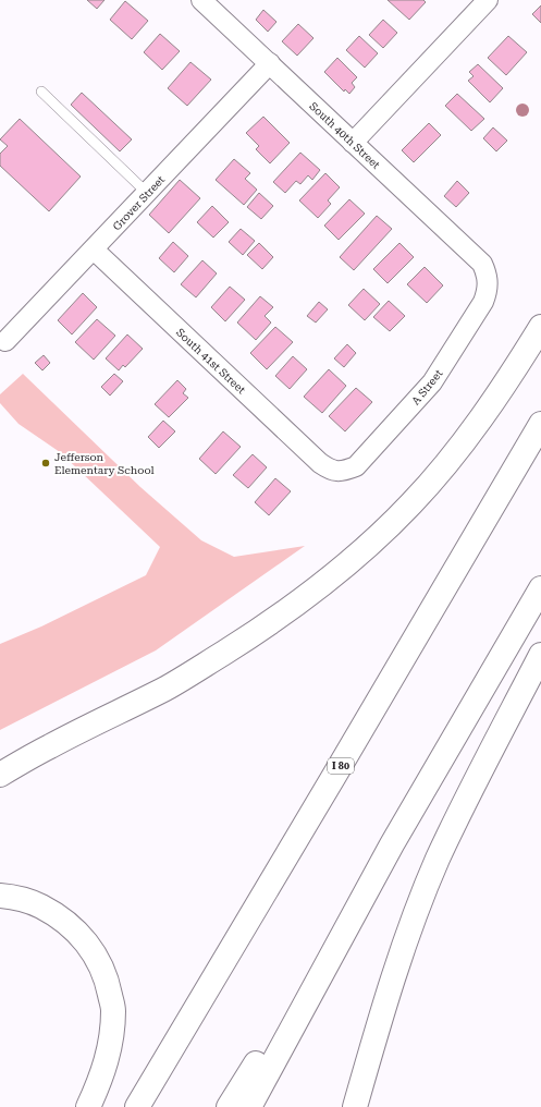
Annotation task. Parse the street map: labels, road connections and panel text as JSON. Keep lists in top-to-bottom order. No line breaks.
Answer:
{"streets":{"highway":["I 80"],"street":["South 40th Street","Grover Street","South 41st Street","A Street"]},"crossings":[["South 40th Street","Grover Street"],["South 40th Street","A Street"],["Grover Street","South 41st Street"],["South 41st Street","A Street"]],"places":["Jefferson Elementary School"]}
